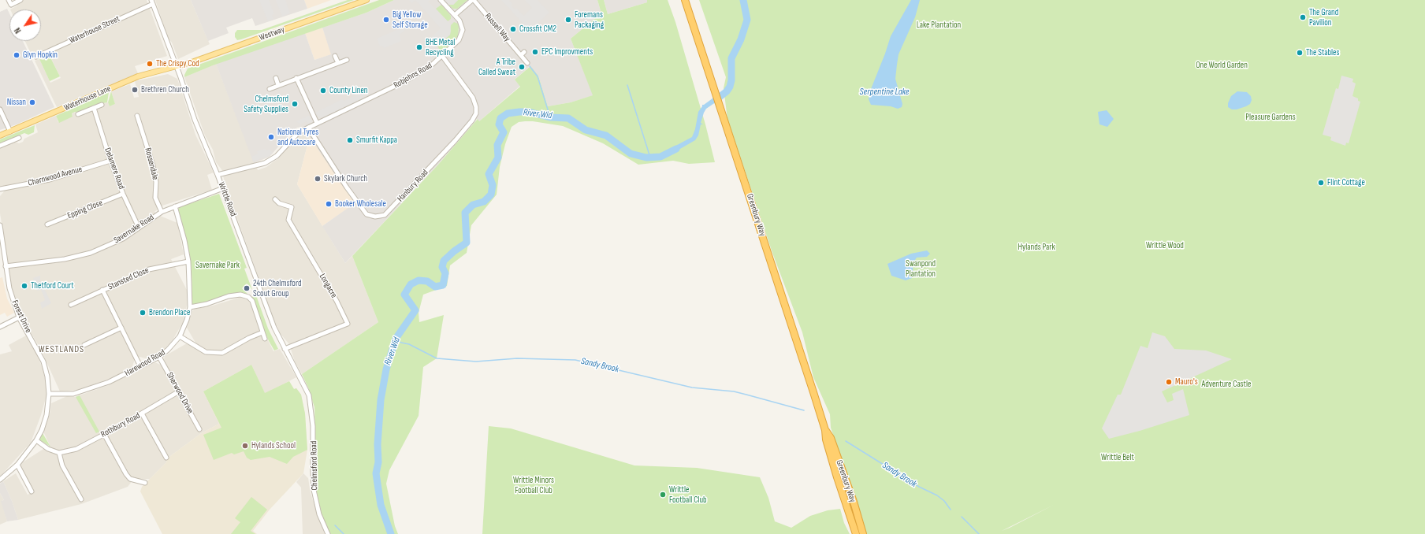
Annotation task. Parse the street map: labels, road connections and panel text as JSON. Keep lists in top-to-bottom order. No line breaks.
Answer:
{"streets":{"highway":["Greenbury Way"],"main road":["Westway","Waterhouse Lane"],"street":["Russell Way","Waterhouse Street","Robjohns Road","Rossendale","Delamere Road","Charnwood Avenue","Hanbury Road","Writtle Road","Epping Close","Savernake Road","Stansted Close","Longacre","Forest Drive","Harewood Road","Sherwood Drive","Rothbury Road","Chelmsford Road"]},"crossings":[["Waterhouse Street","Writtle Road"],["Westway","Waterhouse Lane"],["Westway","Writtle Road"],["Robjohns Road","Hanbury Road"],["Robjohns Road","Writtle Road"],["Waterhouse Lane","Writtle Road"],["Rossendale","Savernake Road"],["Delamere Road","Charnwood Avenue"],["Delamere Road","Epping Close"],["Delamere Road","Savernake Road"],["Writtle Road","Savernake Road"],["Writtle Road","Longacre"],["Writtle Road","Chelmsford Road"],["Savernake Road","Forest Drive"],["Savernake Road","Harewood Road"],["Stansted Close","Harewood Road"],["Forest Drive","Harewood Road"],["Harewood Road","Sherwood Drive"],["Sherwood Drive","Rothbury Road"]],"districts":["WESTLANDS"],"water":["Serpentine Lake","River Wid","Sandy Brook"],"parks":["Lake Plantation","One World Garden","Pleasure Gardens","Writtle Wood","Hylands Park","Swanpond Plantation","Savernake Park","Adventure Castle","Writtle Belt","Writtle Minors Football Club"],"places":["The Grand Pavilion","Big Yellow Self Storage","Foremans Packaging","Crossfit CM2","BHE Metal Recycling","EPC Improvments","The Stables","Glyn Hopkin","The Crispy Cod","A Tribe Called Sweat","Brethren Church","County Linen","Nissan","Chelmsford Safety Supplies","National Tyres and Autocare","Smurfit Kappa","Skylark Church","Flint Cottage","Booker Wholesale","Thetford Court","24th Chelmsford Scout Group","Brendon Place","Mauro's","Hylands School","Writtle Football Club"],"north":"bottom left"}
